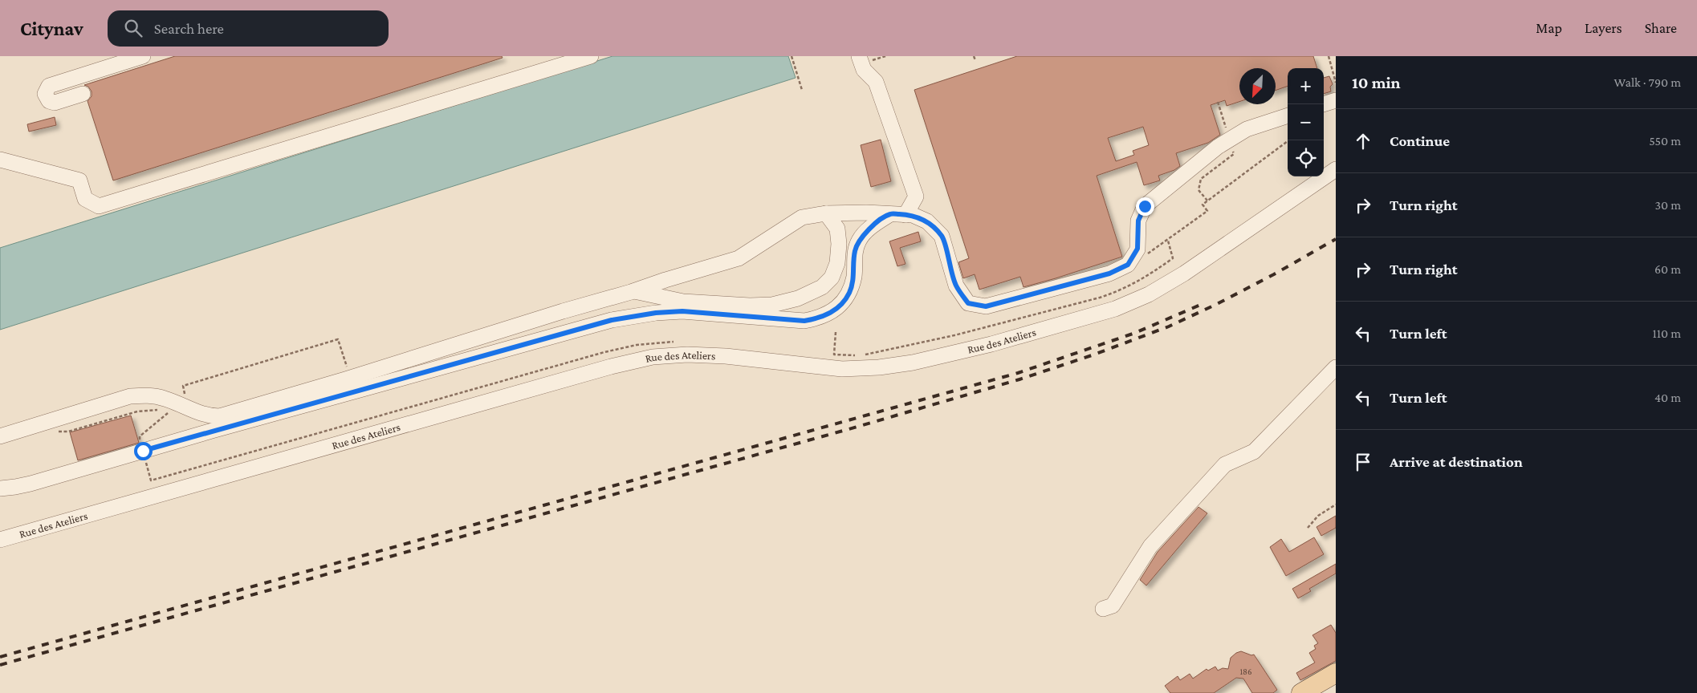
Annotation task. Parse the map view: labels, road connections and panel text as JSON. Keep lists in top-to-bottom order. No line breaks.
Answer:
{"streets":{"street":["Rue des Ateliers"]},"house_numbers":["186"],"north":"bottom left","page":{"header":"Citynav","search":"Search here","nav":["Map","Layers","Share"],"heading":["10 min","Walk · 790 m"],"map_buttons":["+","−"],"list":[["Continue","550 m"],["Turn right","30 m"],["Turn right","60 m"],["Turn left","110 m"],["Turn left","40 m"],"Arrive at destination"]}}
